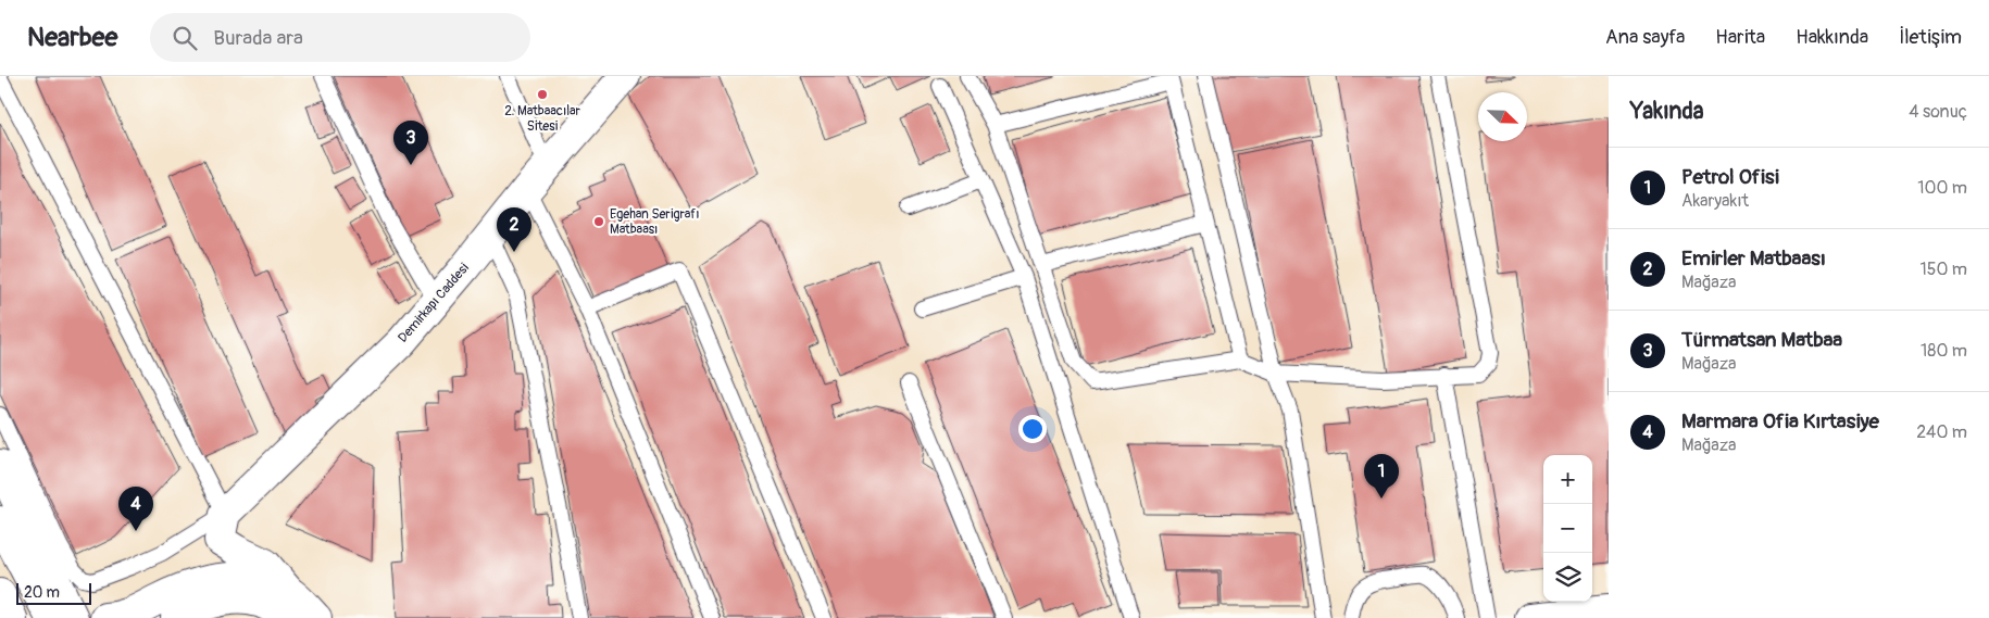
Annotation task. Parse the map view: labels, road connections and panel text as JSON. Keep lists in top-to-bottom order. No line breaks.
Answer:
{"streets":{"main road":["Demirkapı Caddesi"]},"places":["2. Matbaacılar Sitesi","Egehan Serigrafı Matbaası"],"scale_bar":"20 m","north":"bottom right","page":{"header":"Nearbee","search":"Burada ara","nav":["Ana sayfa","Harita","Hakkında","İletişim"],"heading":["Yakında","4 sonuç"],"pins":["3","2","1","4"],"list":[{"mark":"1","name":"Petrol Ofisi","note":"Akaryakıt","value":"100 m"},{"mark":"2","name":"Emirler Matbaası","note":"Mağaza","value":"150 m"},{"mark":"3","name":"Türmatsan Matbaa","note":"Mağaza","value":"180 m"},{"mark":"4","name":"Marmara Ofia Kırtasiye","note":"Mağaza","value":"240 m"}],"map_buttons":["+","−"],"scale":"20 m"}}
